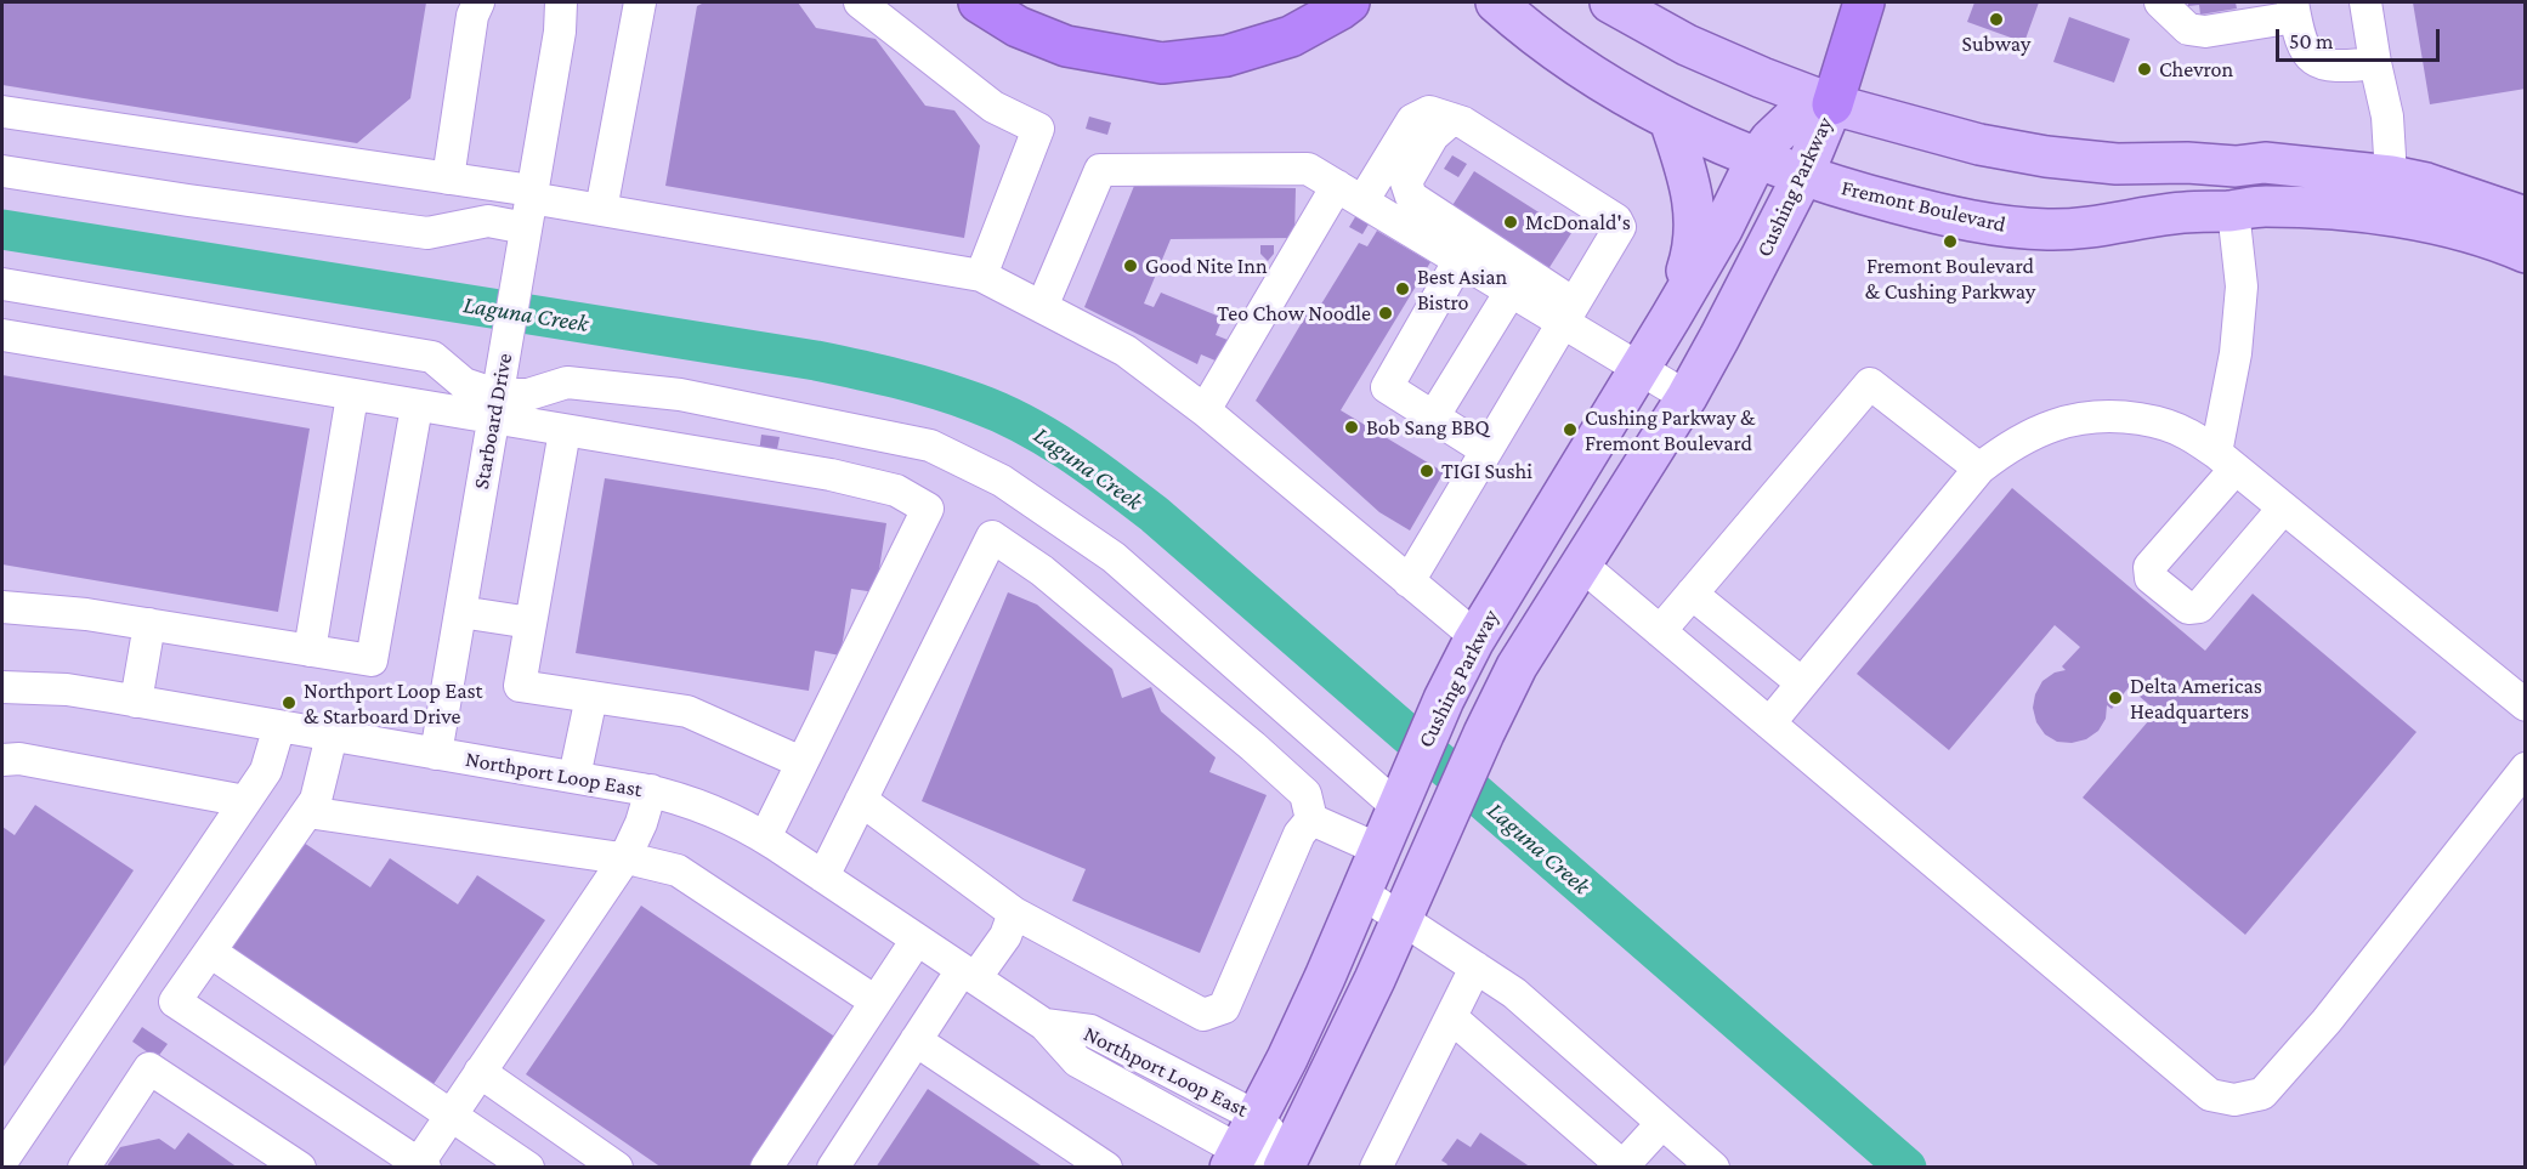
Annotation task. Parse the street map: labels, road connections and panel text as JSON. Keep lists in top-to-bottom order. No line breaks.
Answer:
{"streets":{"main road":["Cushing Parkway","Fremont Boulevard"],"street":["Starboard Drive","Northport Loop East"]},"crossings":[["Cushing Parkway","Fremont Boulevard"],["Cushing Parkway","Northport Loop East"],["Starboard Drive","Northport Loop East"]],"water":["Laguna Creek"],"places":["Subway","Chevron","McDonald's","Fremont Boulevard & Cushing Parkway","Good Nite Inn","Best Asian Bistro","Teo Chow Noodle","Bob Sang BBQ","Cushing Parkway & Fremont Boulevard","TIGI Sushi","Delta Americas Headquarters","Northport Loop East & Starboard Drive"],"scale_bar":"50 m"}
